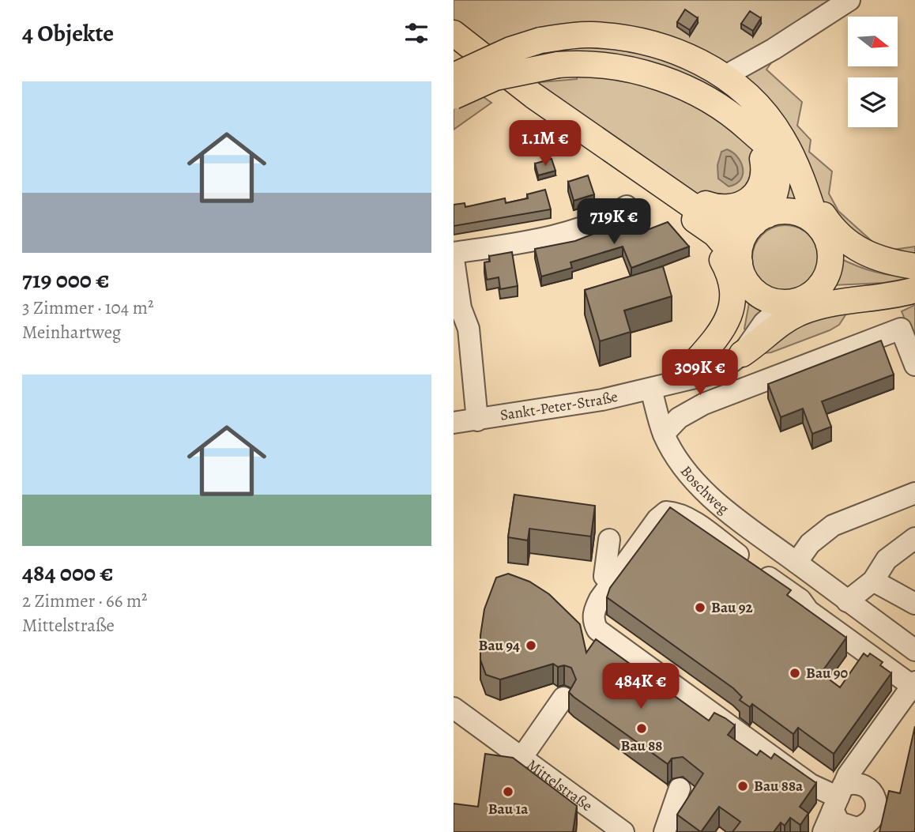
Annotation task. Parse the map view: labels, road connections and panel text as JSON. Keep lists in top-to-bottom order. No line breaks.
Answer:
{"streets":{"street":["Sankt-Peter-Straße","Boschweg","Mittelstraße"]},"crossings":[["Sankt-Peter-Straße","Boschweg"]],"places":["Bau 92","Bau 94","Bau 90","Bau 88","Bau 88a","Bau 1a"],"north":"right","page":{"heading":"4 Objekte","list":[{"name":"719 000 €","note":"3 Zimmer · 104 m² · Meinhartweg"},{"name":"484 000 €","note":"2 Zimmer · 66 m² · Mittelstraße"}],"price":["1.1M €","719K €","309K €","484K €"]}}
